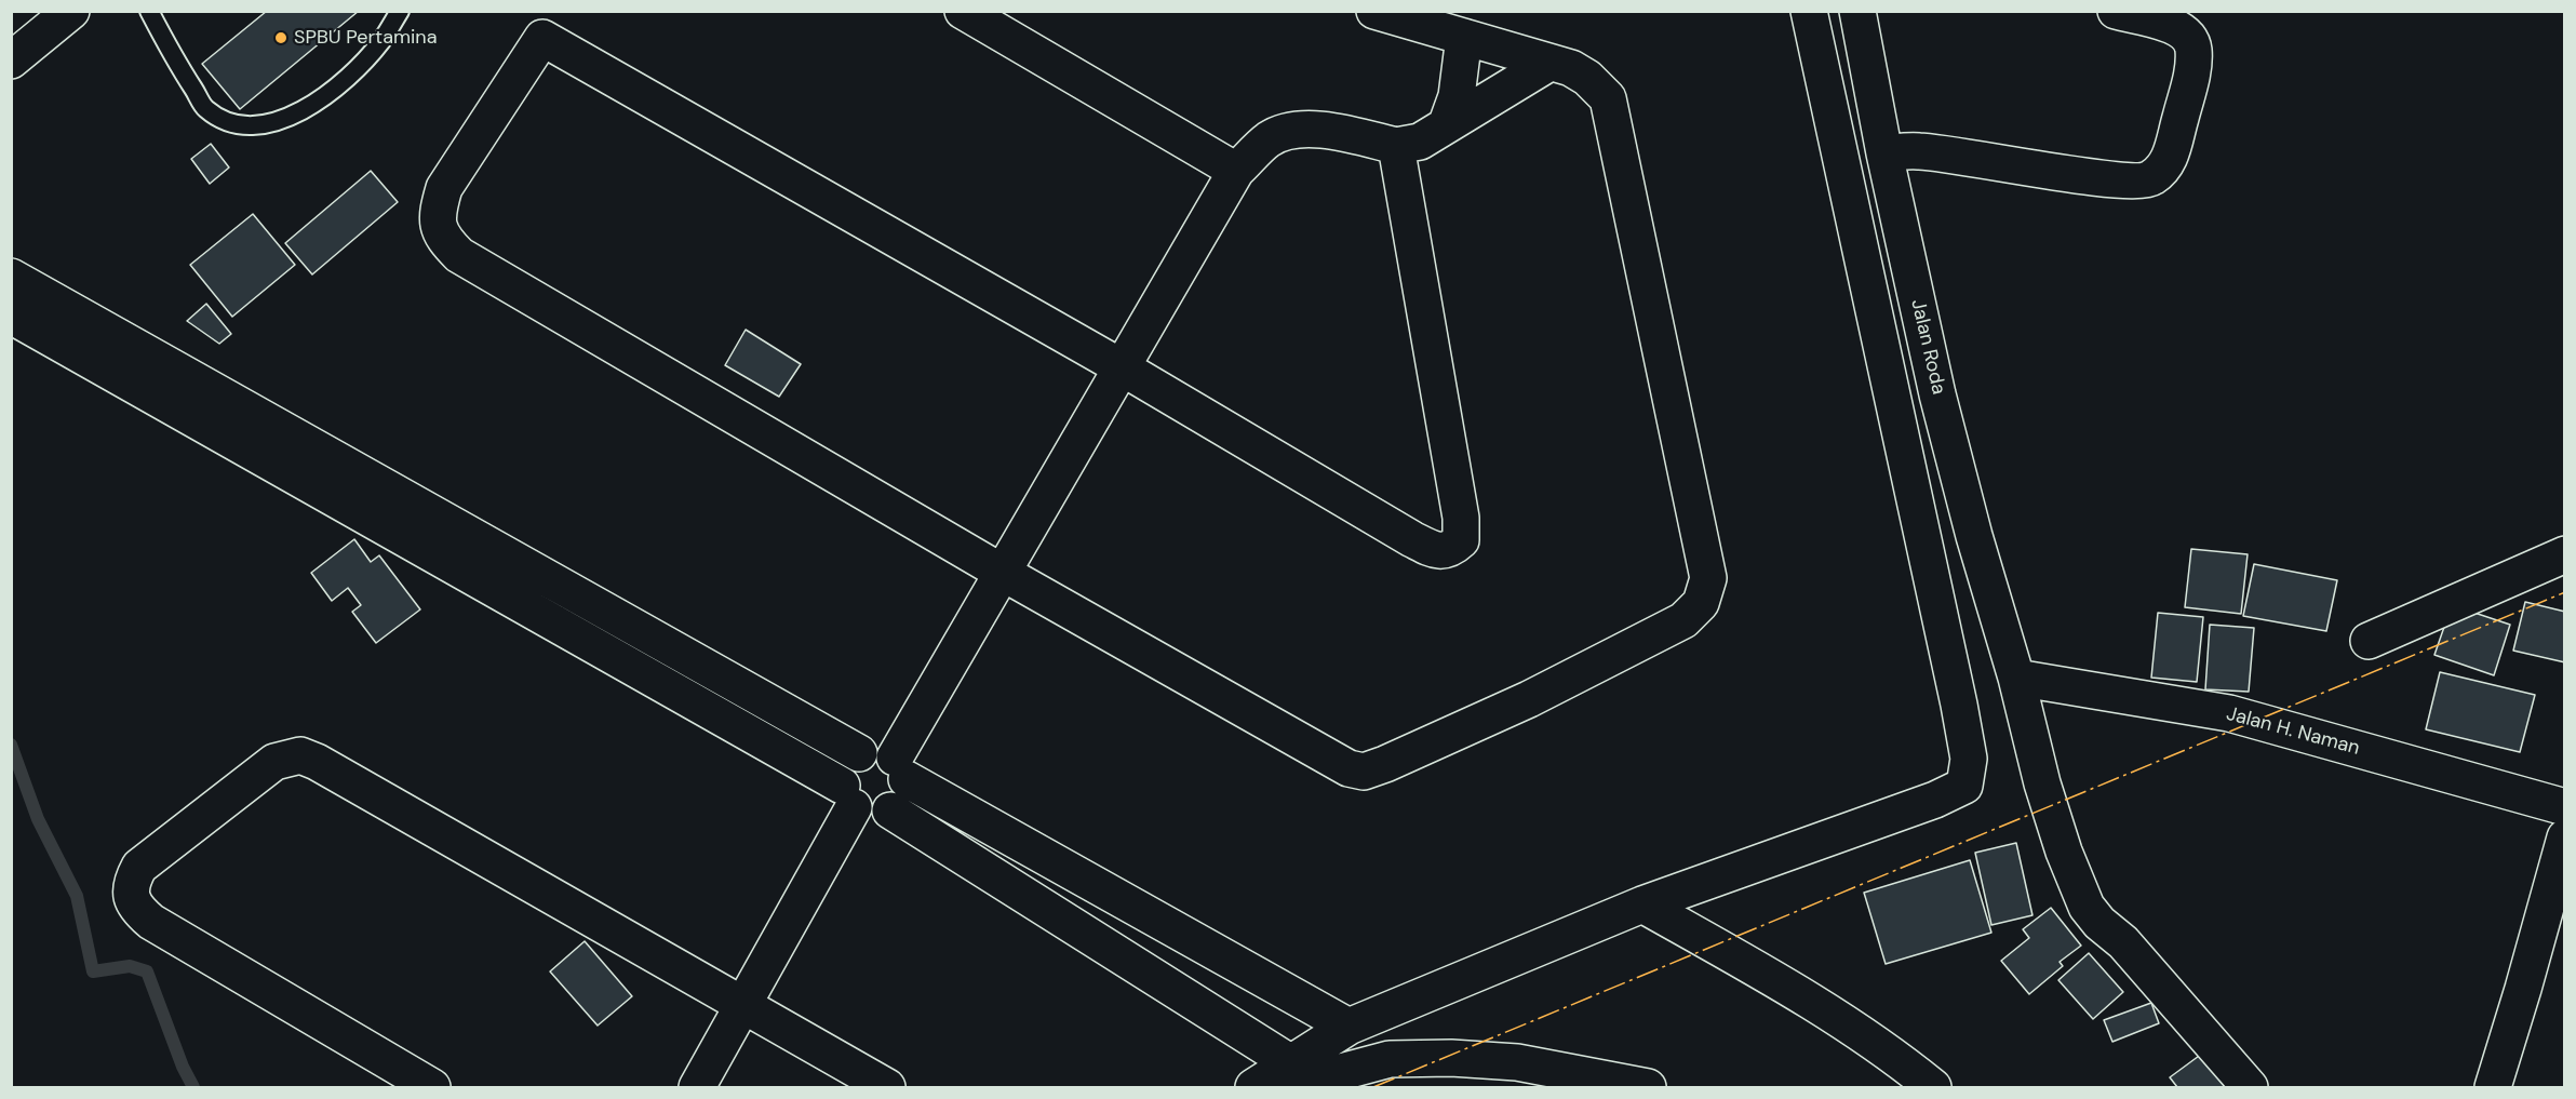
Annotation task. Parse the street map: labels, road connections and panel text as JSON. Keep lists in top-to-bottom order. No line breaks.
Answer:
{"streets":{"main road":["Jalan Roda","Jalan H. Naman"]},"crossings":[["Jalan Roda","Jalan H. Naman"]],"places":["SPBU Pertamina"]}
